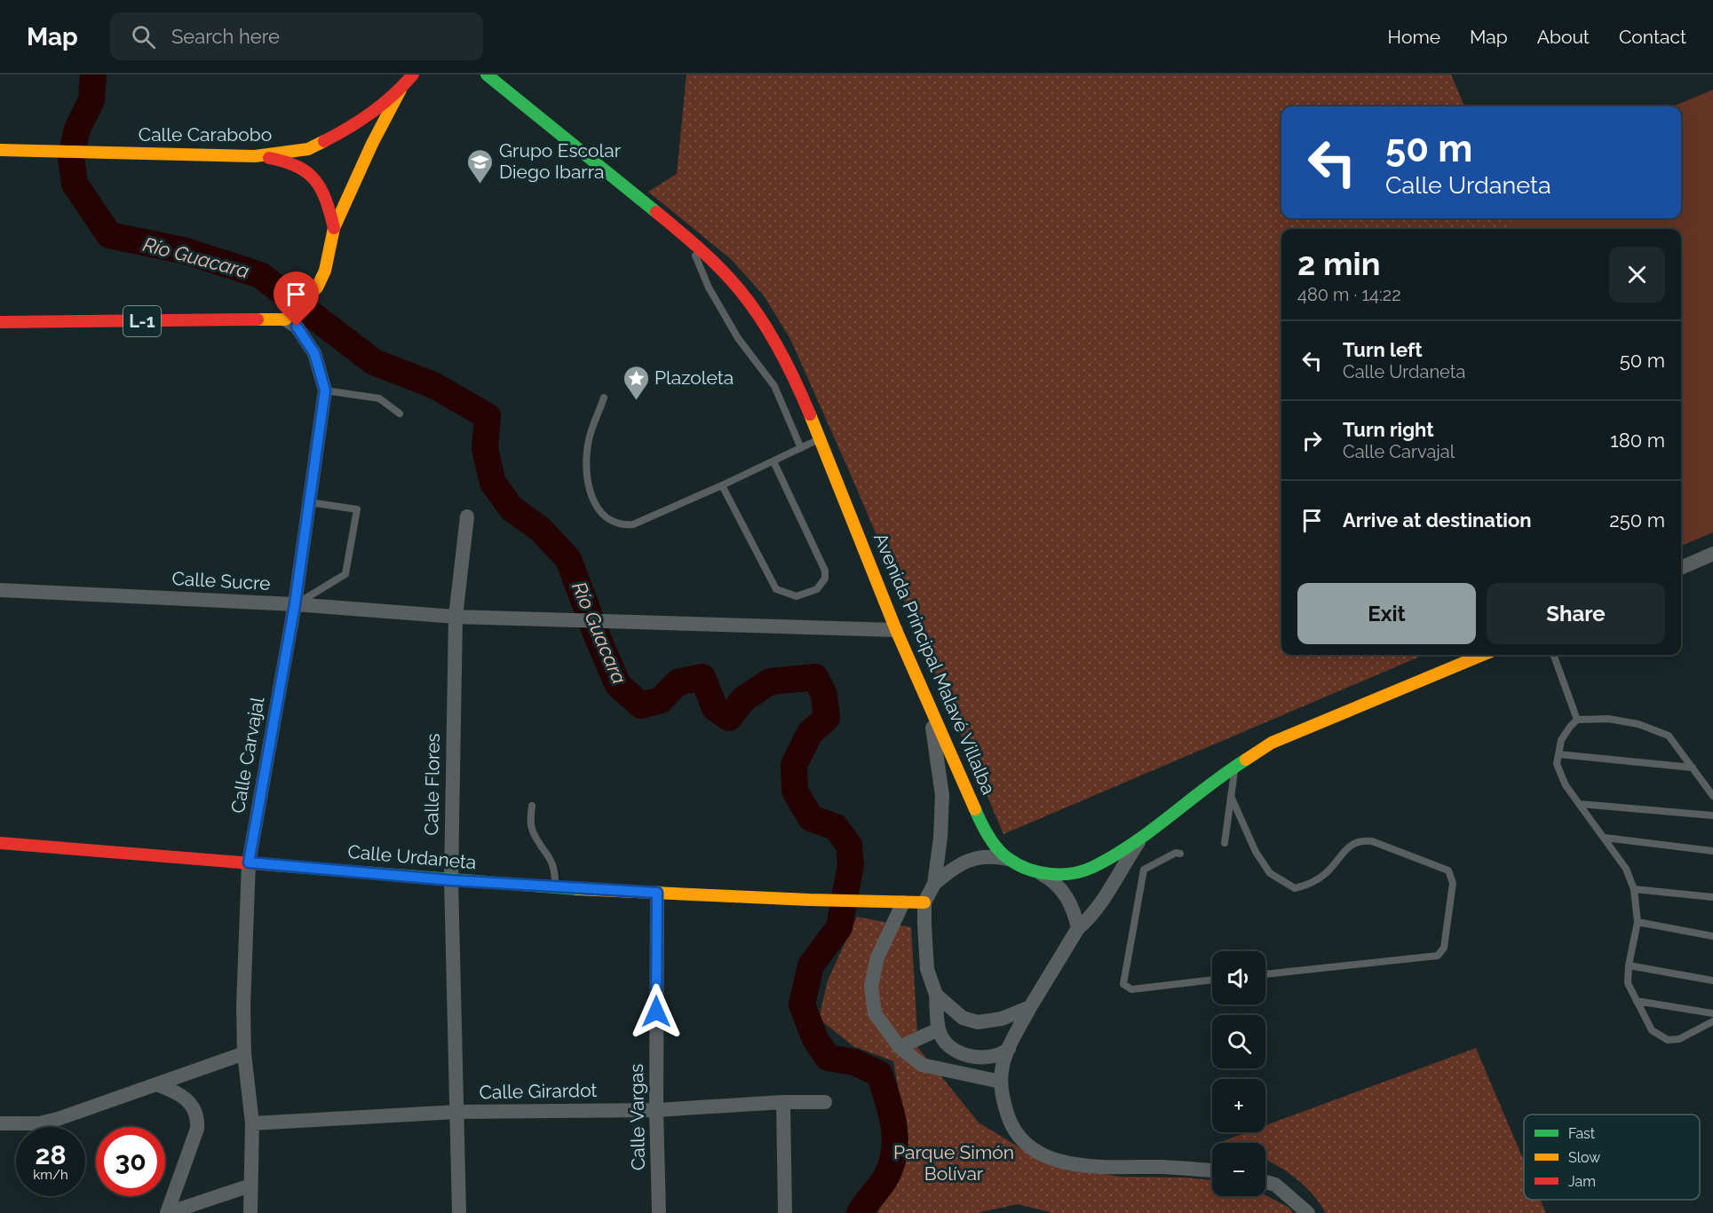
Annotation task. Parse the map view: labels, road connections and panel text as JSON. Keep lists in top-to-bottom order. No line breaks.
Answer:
{"streets":{"street":["Calle Carabobo","L-1","Calle Sucre","Avenida Principal Malavé Villalba","Calle Carvajal","Calle Flores","Calle Urdaneta","Calle Girardot","Calle Vargas"]},"crossings":[["L-1","Calle Carvajal"],["Calle Sucre","Avenida Principal Malavé Villalba"],["Calle Sucre","Calle Carvajal"],["Calle Sucre","Calle Flores"],["Avenida Principal Malavé Villalba","Calle Urdaneta"],["Calle Carvajal","Calle Urdaneta"],["Calle Carvajal","Calle Girardot"],["Calle Flores","Calle Urdaneta"],["Calle Flores","Calle Girardot"],["Calle Urdaneta","Calle Vargas"],["Calle Girardot","Calle Vargas"]],"water":["Río Guacara"],"parks":["Parque Simón Bolívar"],"places":{"school or university":["Grupo Escolar Diego Ibarra"],"place":["Plazoleta"]},"legend":["Fast","Slow","Jam"],"page":{"header":"Map","search":"Search here","nav":["Home","Map","About","Contact"],"turn":["50 m","Calle Urdaneta"],"heading":["2 min","480 m · 14:22"],"list":[{"name":"Turn left","note":"Calle Urdaneta","value":"50 m"},{"name":"Turn right","note":"Calle Carvajal","value":"180 m"},{"name":"Arrive at destination","value":"250 m"}],"buttons":["Exit","Share"],"map_buttons":["+","−"],"speed":"28 km/h","limit":"30"}}
